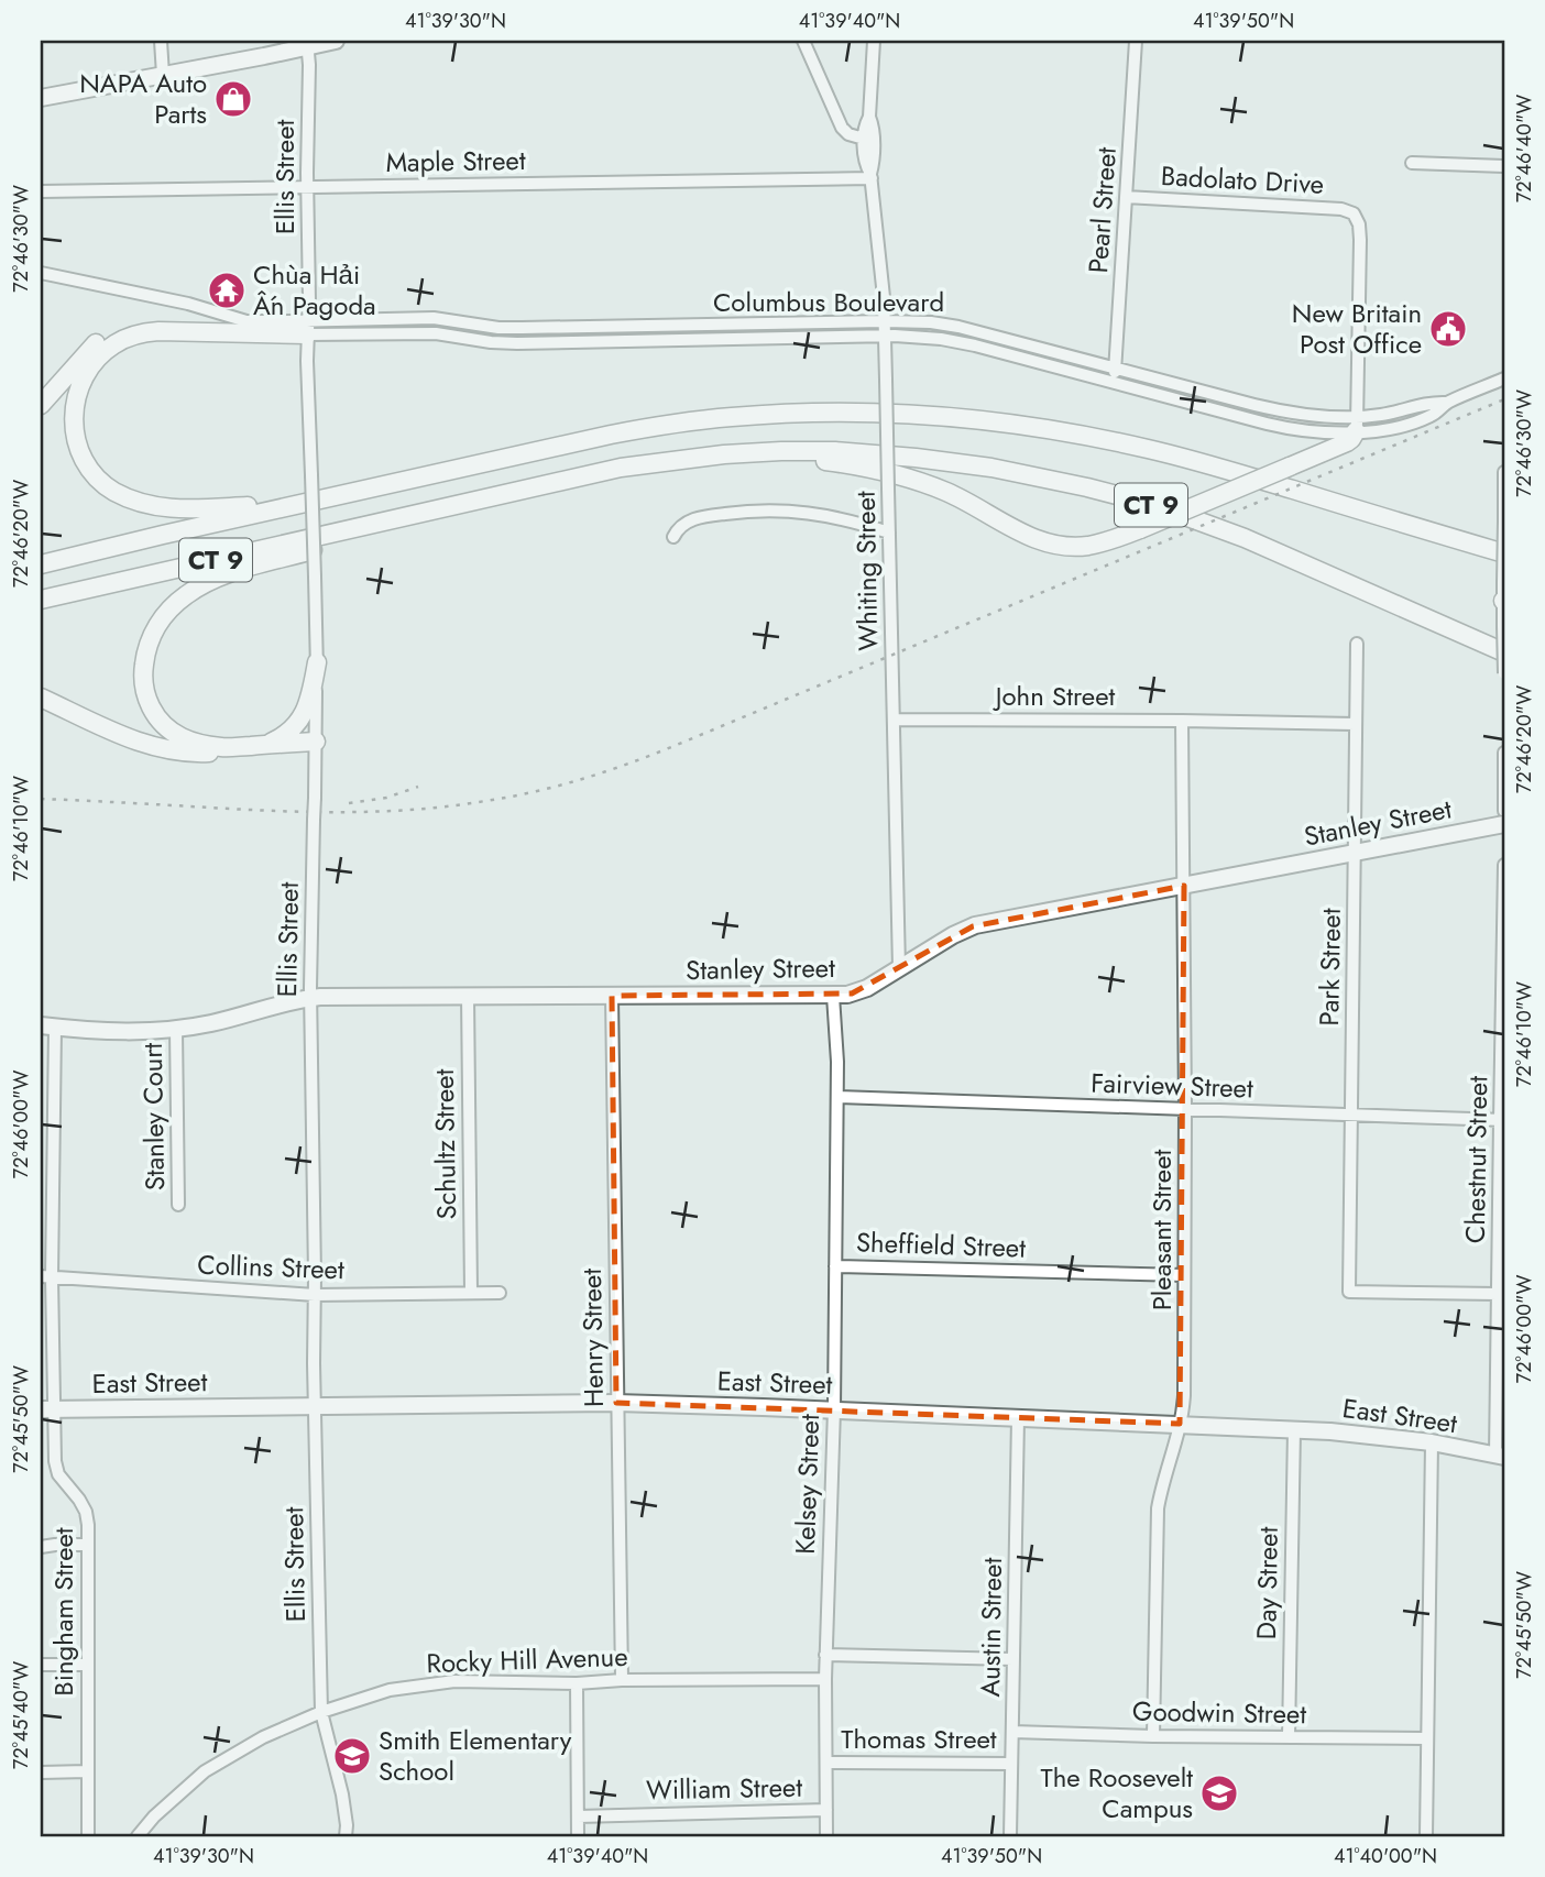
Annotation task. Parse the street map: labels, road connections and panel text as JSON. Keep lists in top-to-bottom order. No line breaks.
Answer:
{"streets":{"highway":["CT 9"],"main road":["Stanley Street","East Street"],"street":["Maple Street","Ellis Street","Badolato Drive","Pearl Street","Columbus Boulevard","Whiting Street","John Street","Park Street","Fairview Street","Stanley Court","Schultz Street","Chestnut Street","Pleasant Street","Sheffield Street","Collins Street","Henry Street","Kelsey Street","Day Street","Bingham Street","Austin Street","Rocky Hill Avenue","Goodwin Street","Thomas Street","William Street"]},"crossings":[["Maple Street","Ellis Street"],["Maple Street","Whiting Street"],["Ellis Street","Columbus Boulevard"],["Ellis Street","Stanley Street"],["Ellis Street","Collins Street"],["Ellis Street","East Street"],["Ellis Street","Rocky Hill Avenue"],["Badolato Drive","Pearl Street"],["Badolato Drive","Columbus Boulevard"],["Pearl Street","Columbus Boulevard"],["Columbus Boulevard","Whiting Street"],["Whiting Street","John Street"],["Whiting Street","Stanley Street"],["John Street","Park Street"],["John Street","Pleasant Street"],["Stanley Street","Park Street"],["Stanley Street","Stanley Court"],["Stanley Street","Schultz Street"],["Stanley Street","Pleasant Street"],["Stanley Street","Henry Street"],["Stanley Street","Kelsey Street"],["Stanley Street","Bingham Street"],["Park Street","Fairview Street"],["Park Street","Chestnut Street"],["Fairview Street","Chestnut Street"],["Fairview Street","Pleasant Street"],["Fairview Street","Kelsey Street"],["Schultz Street","Collins Street"],["Chestnut Street","East Street"],["Pleasant Street","Sheffield Street"],["Pleasant Street","East Street"],["Pleasant Street","Goodwin Street"],["Sheffield Street","Kelsey Street"],["Collins Street","Bingham Street"],["Henry Street","East Street"],["Henry Street","Rocky Hill Avenue"],["East Street","Kelsey Street"],["East Street","Day Street"],["East Street","Bingham Street"],["East Street","Austin Street"],["Kelsey Street","Rocky Hill Avenue"],["Kelsey Street","Thomas Street"],["Kelsey Street","William Street"],["Day Street","Goodwin Street"],["Austin Street","Goodwin Street"],["Austin Street","Thomas Street"]],"places":{"shop":["NAPA Auto Parts"],"temple":["Chùa Hải Ấn Pagoda"],"public building":["New Britain Post Office"],"school or university":["Smith Elementary School","The Roosevelt Campus"]},"coordinates":["41°39'30\"N","41°39'40\"N","41°39'50\"N","72°46'40\"W","72°46'30\"W","72°46'20\"W","72°46'10\"W","72°46'00\"W","72°45'50\"W","72°45'40\"W","41°40'00\"N"]}
